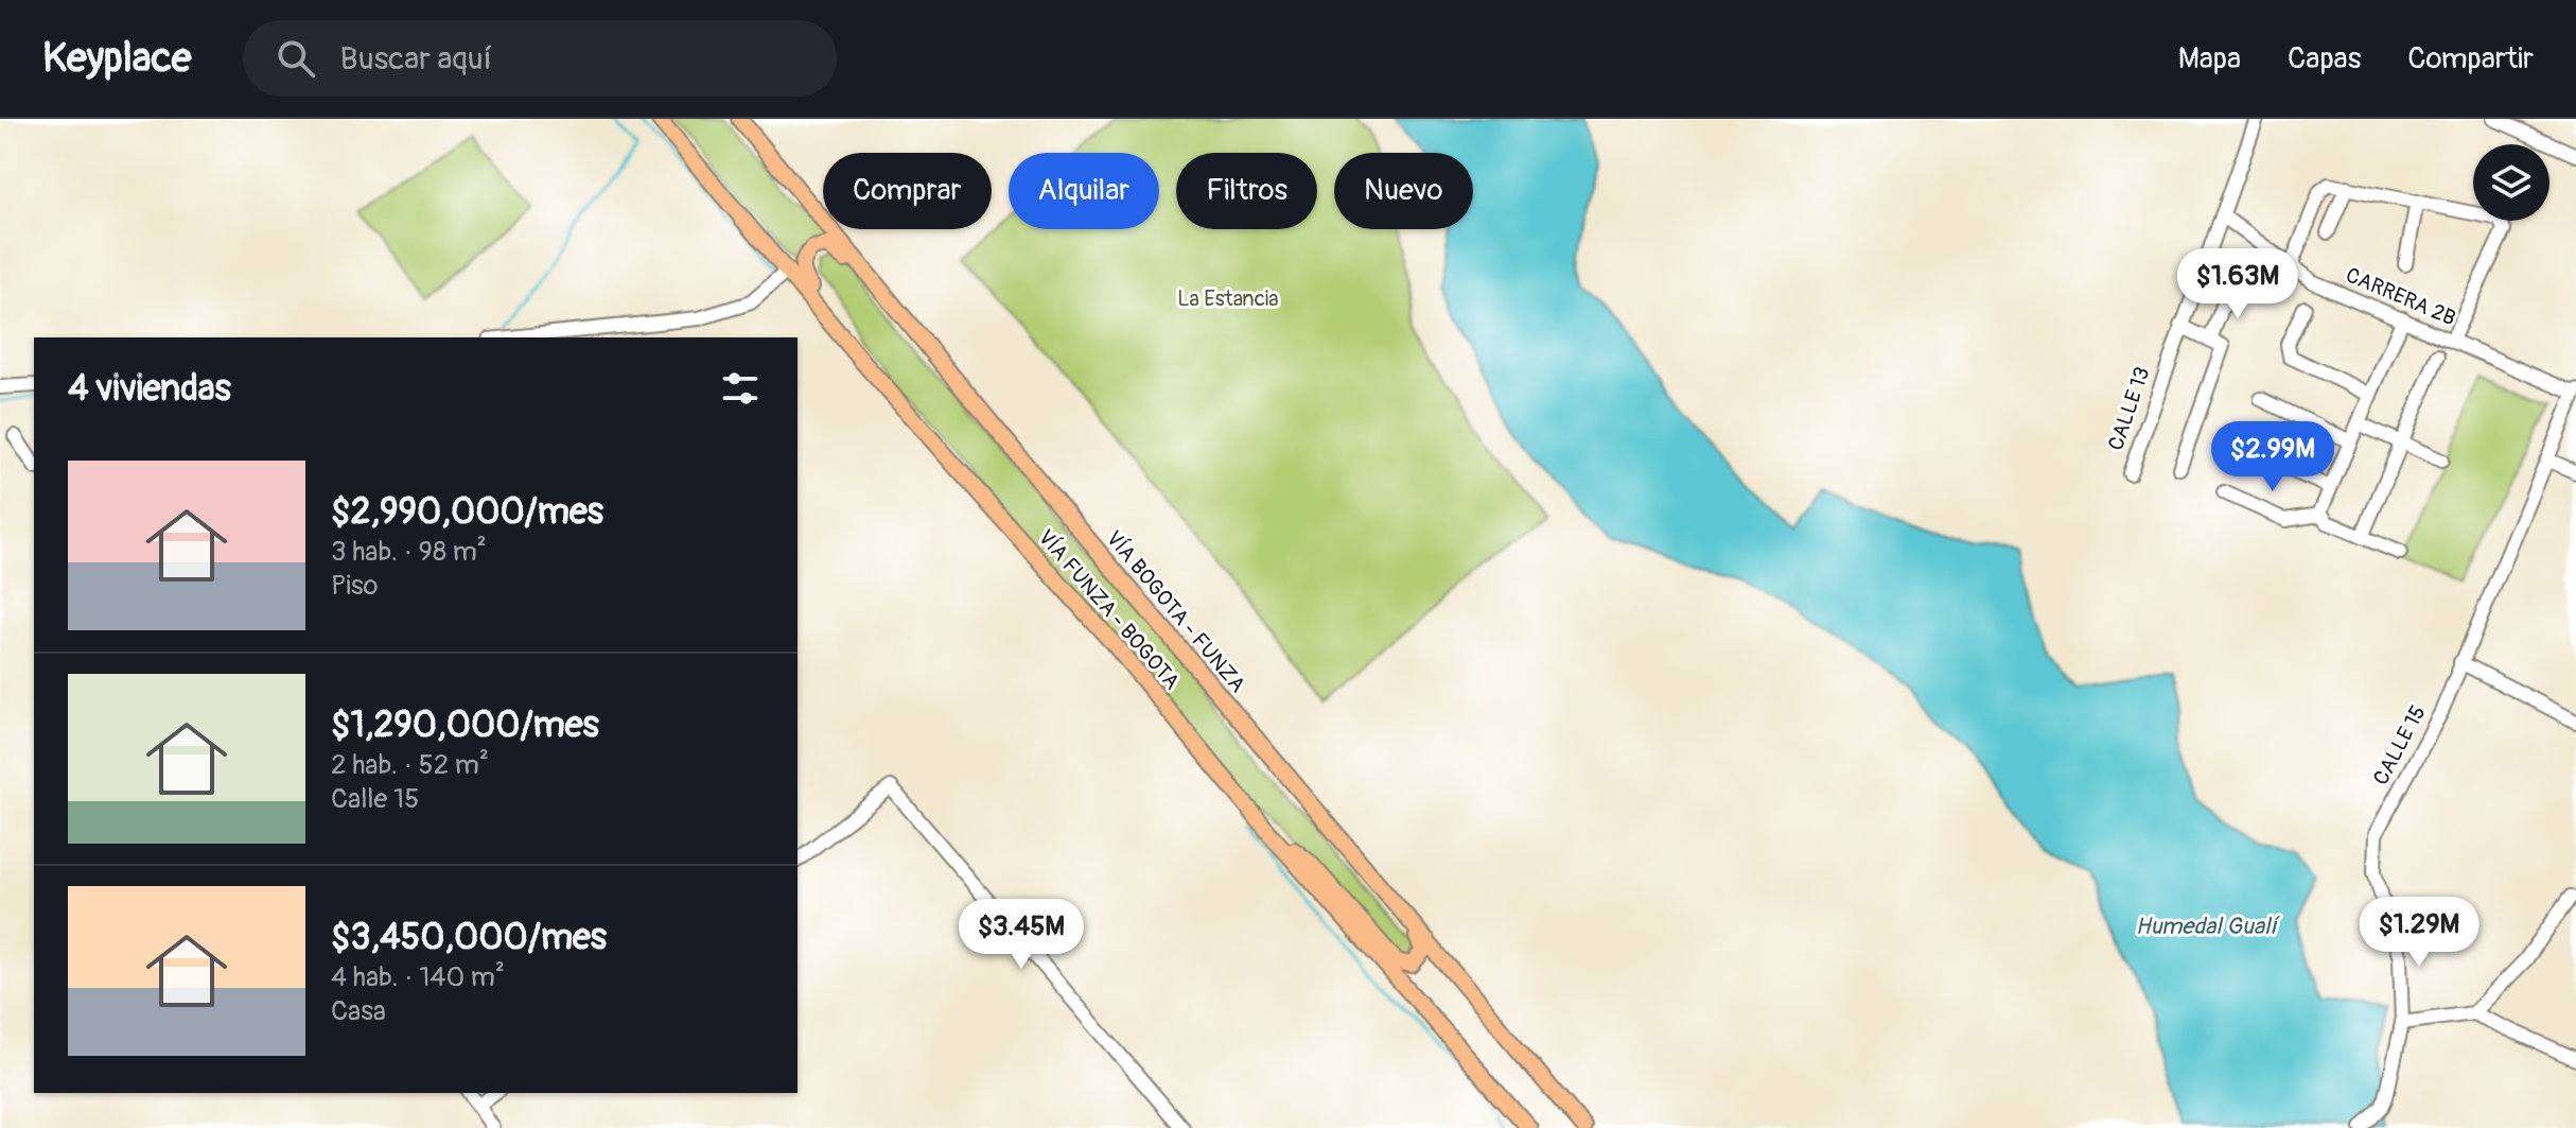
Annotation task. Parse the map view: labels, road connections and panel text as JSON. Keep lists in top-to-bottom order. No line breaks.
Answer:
{"streets":{"main road":["VÍA FUNZA - BOGOTA","VÍA BOGOTA - FUNZA"],"street":["CARRERA 2B","CALLE 13","CALLE 15"]},"crossings":[["CARRERA 2B","CALLE 13"],["CARRERA 2B","CALLE 15"]],"water":["Humedal Gualí"],"parks":["La Estancia"],"page":{"header":"Keyplace","search":"Buscar aquí","nav":["Mapa","Capas","Compartir"],"chip":["Comprar","Alquilar","Filtros","Nuevo"],"price":["$1.63M","$2.99M","$1.29M","$3.45M"],"heading":"4 viviendas","list":[{"name":"$2,990,000/mes","note":"3 hab. · 98 m² · Piso"},{"name":"$1,290,000/mes","note":"2 hab. · 52 m² · Calle 15"},{"name":"$3,450,000/mes","note":"4 hab. · 140 m² · Casa"}]}}
